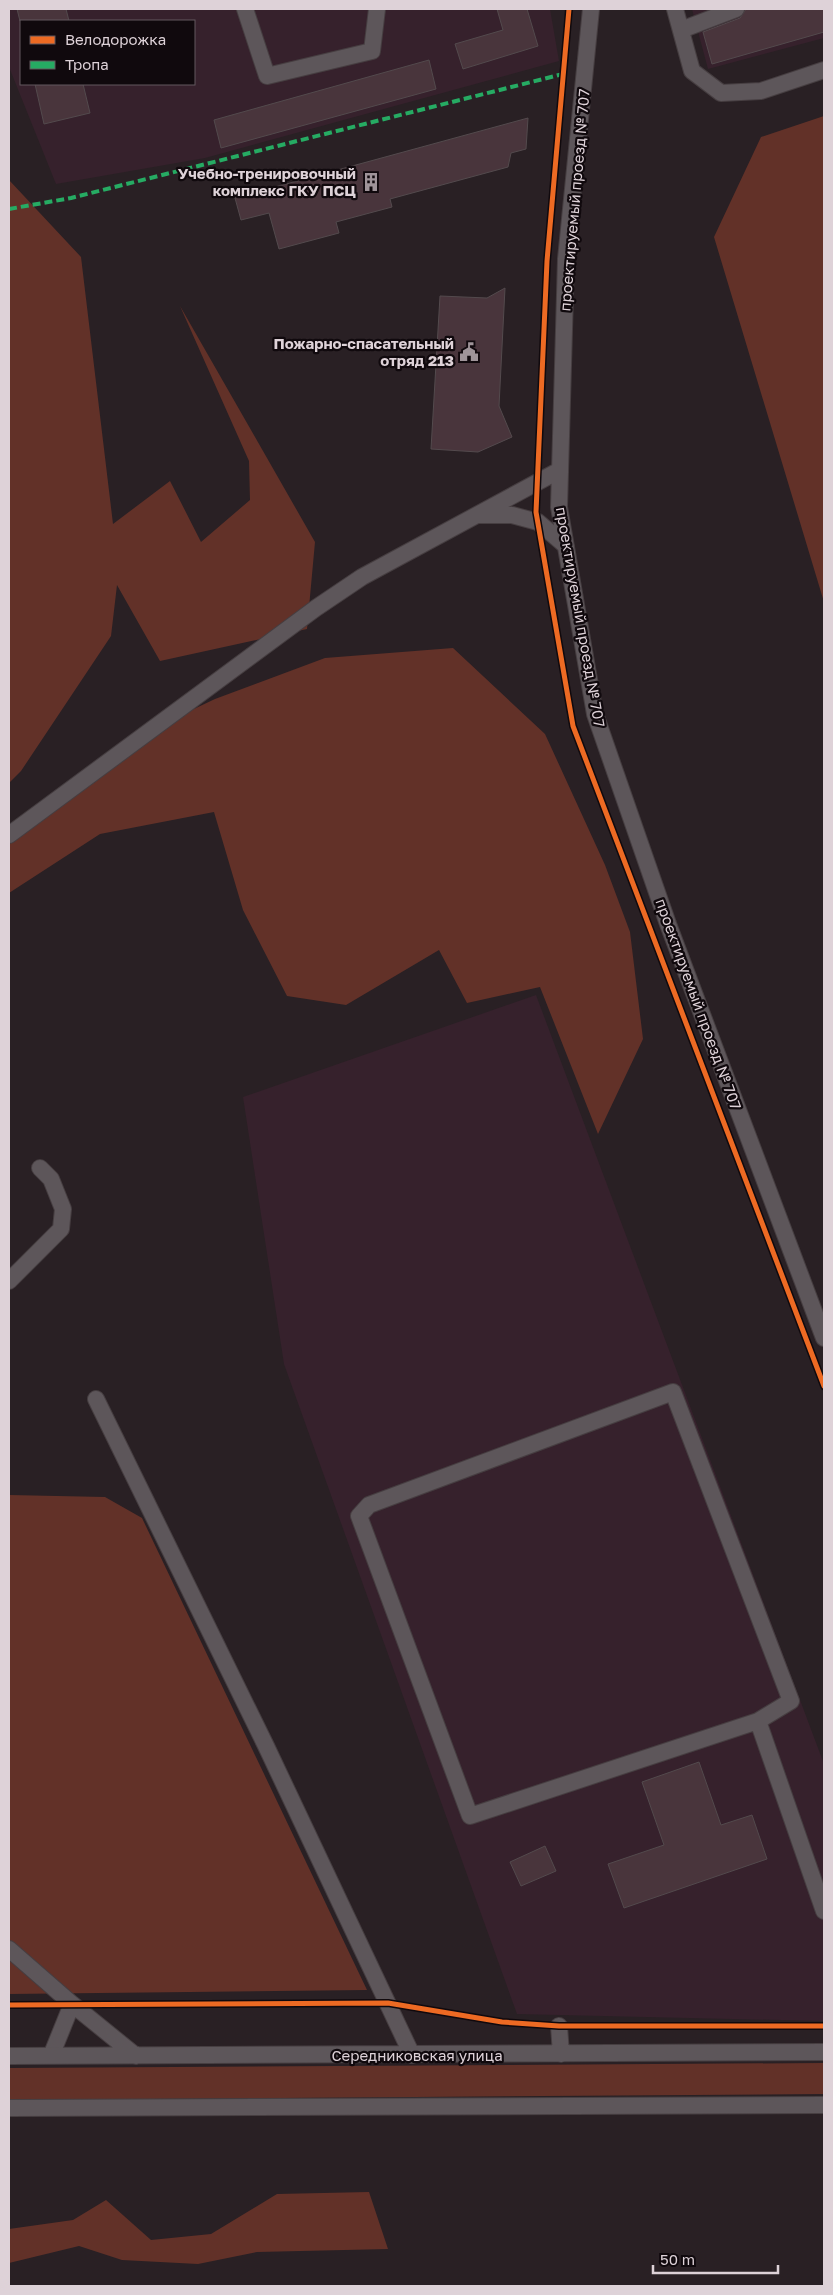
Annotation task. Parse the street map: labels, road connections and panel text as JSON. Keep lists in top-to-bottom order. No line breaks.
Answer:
{"streets":{"street":["проектируемый проезд № 707","Середниковская улица"]},"places":{"building":["Учебно-тренировочный комплекс ГКУ ПСЦ"],"public building":["Пожарно-спасательный отряд 213"]},"legend":["Велодорожка","Тропа"],"scale_bar":"50 m"}
